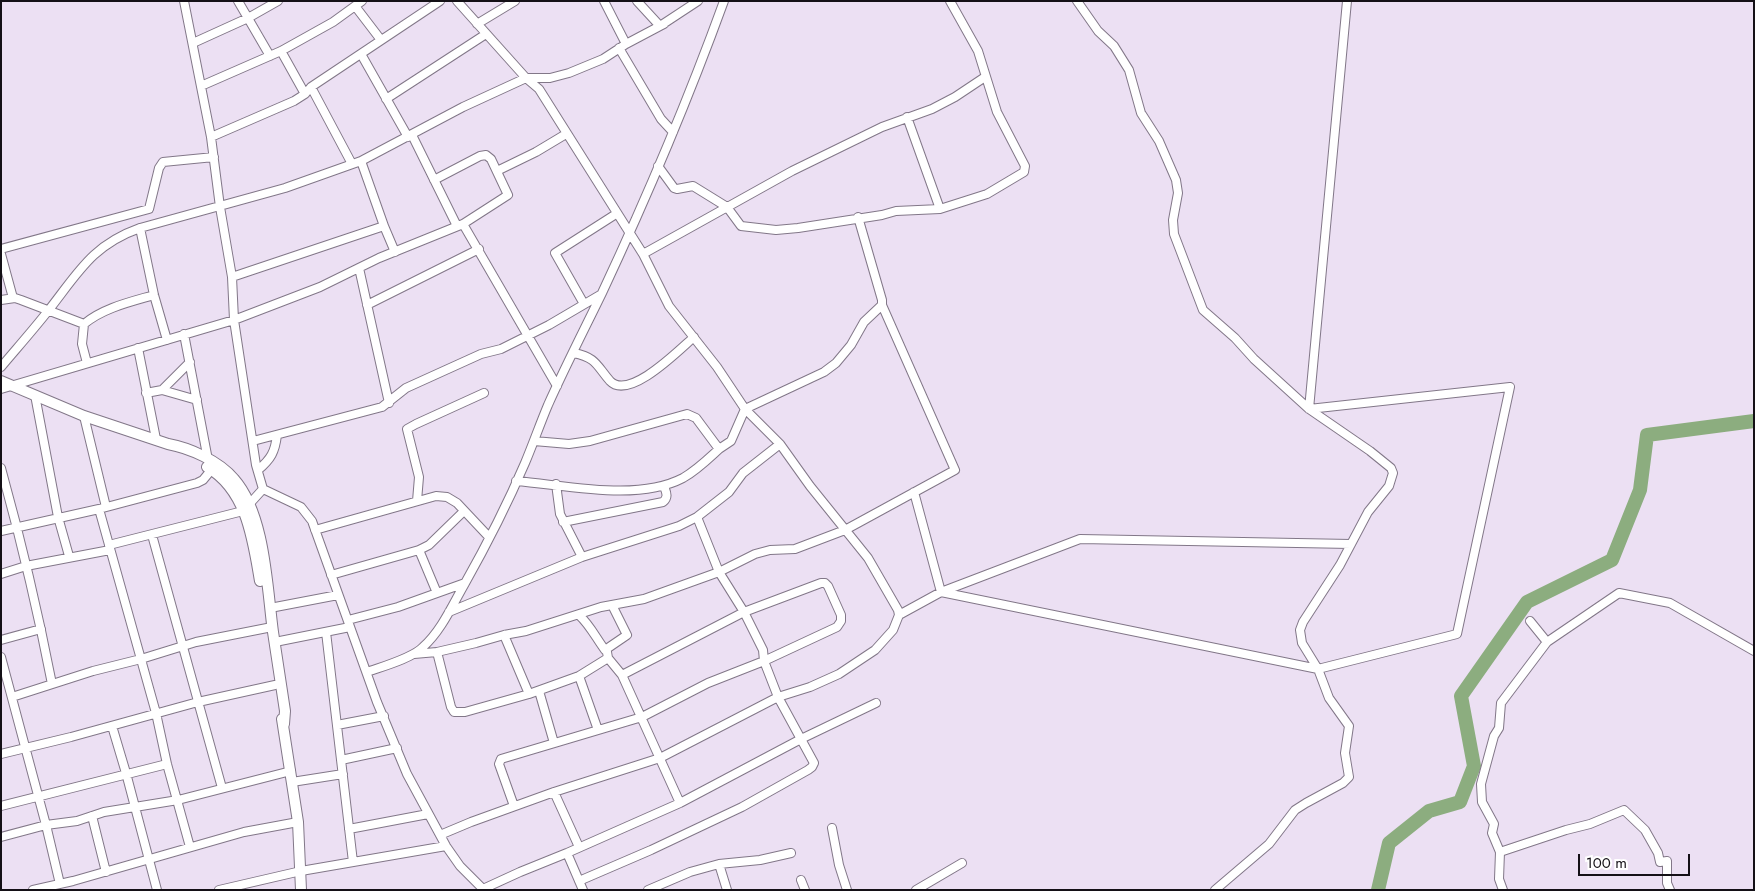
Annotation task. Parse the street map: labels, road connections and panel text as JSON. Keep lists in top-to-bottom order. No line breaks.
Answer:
{"scale_bar":"100 m"}
